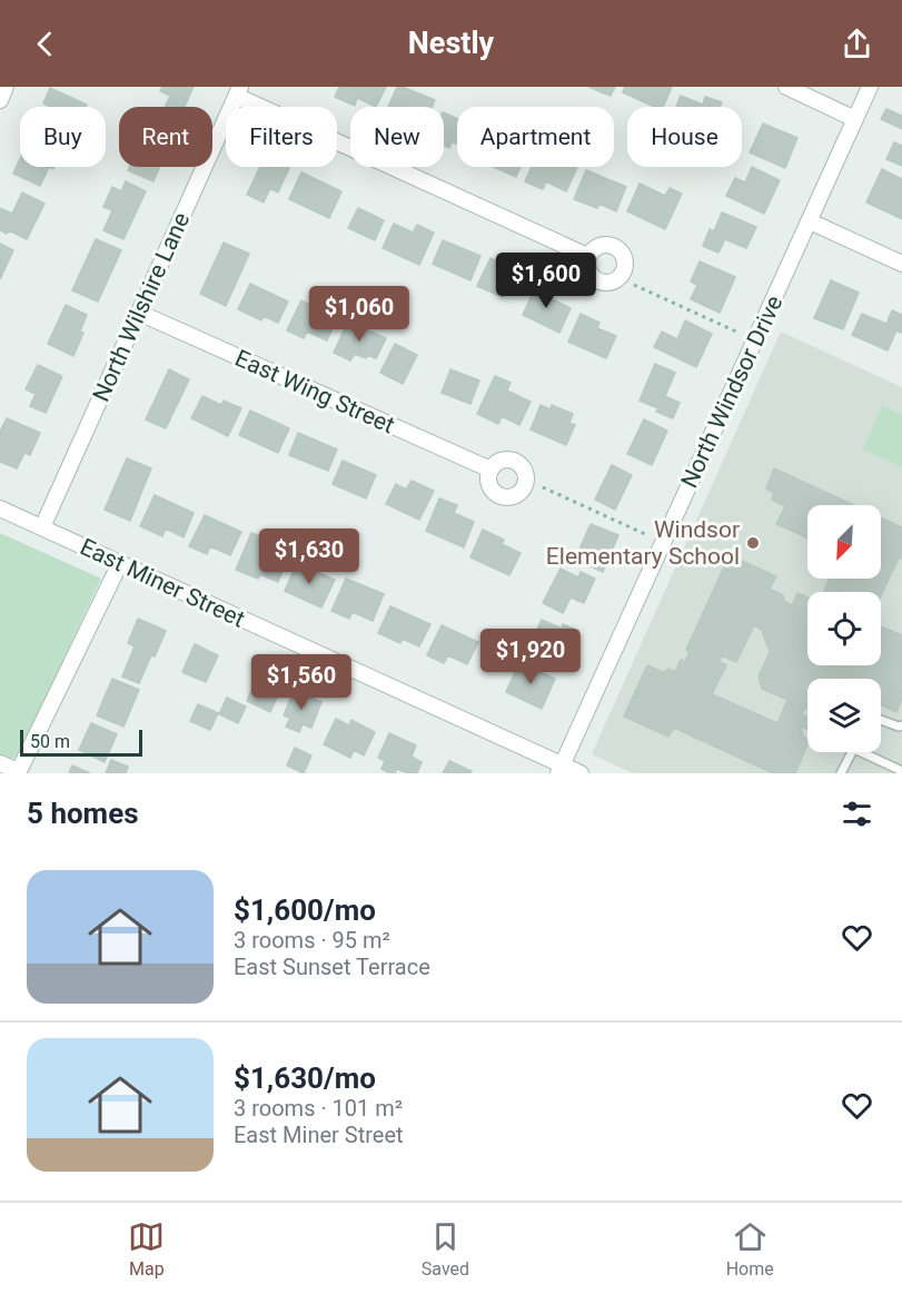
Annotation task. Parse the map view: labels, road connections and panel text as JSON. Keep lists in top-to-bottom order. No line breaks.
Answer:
{"streets":{"street":["North Wilshire Lane","East Wing Street","North Windsor Drive","East Miner Street"]},"crossings":[["North Wilshire Lane","East Wing Street"],["North Wilshire Lane","East Miner Street"],["North Windsor Drive","East Miner Street"]],"places":["Windsor Elementary School"],"scale_bar":"50 m","north":"bottom left","page":{"header":"Nestly","chip":["Buy","Rent","Filters","New","Apartment","House"],"price":["$1,600","$1,060","$1,630","$1,920","$1,560"],"scale":"50 m","heading":"5 homes","list":[{"name":"$1,600/mo","note":"3 rooms · 95 m² · East Sunset Terrace"},{"name":"$1,630/mo","note":"3 rooms · 101 m² · East Miner Street"}],"tabs":["Map","Saved","Home"]}}
